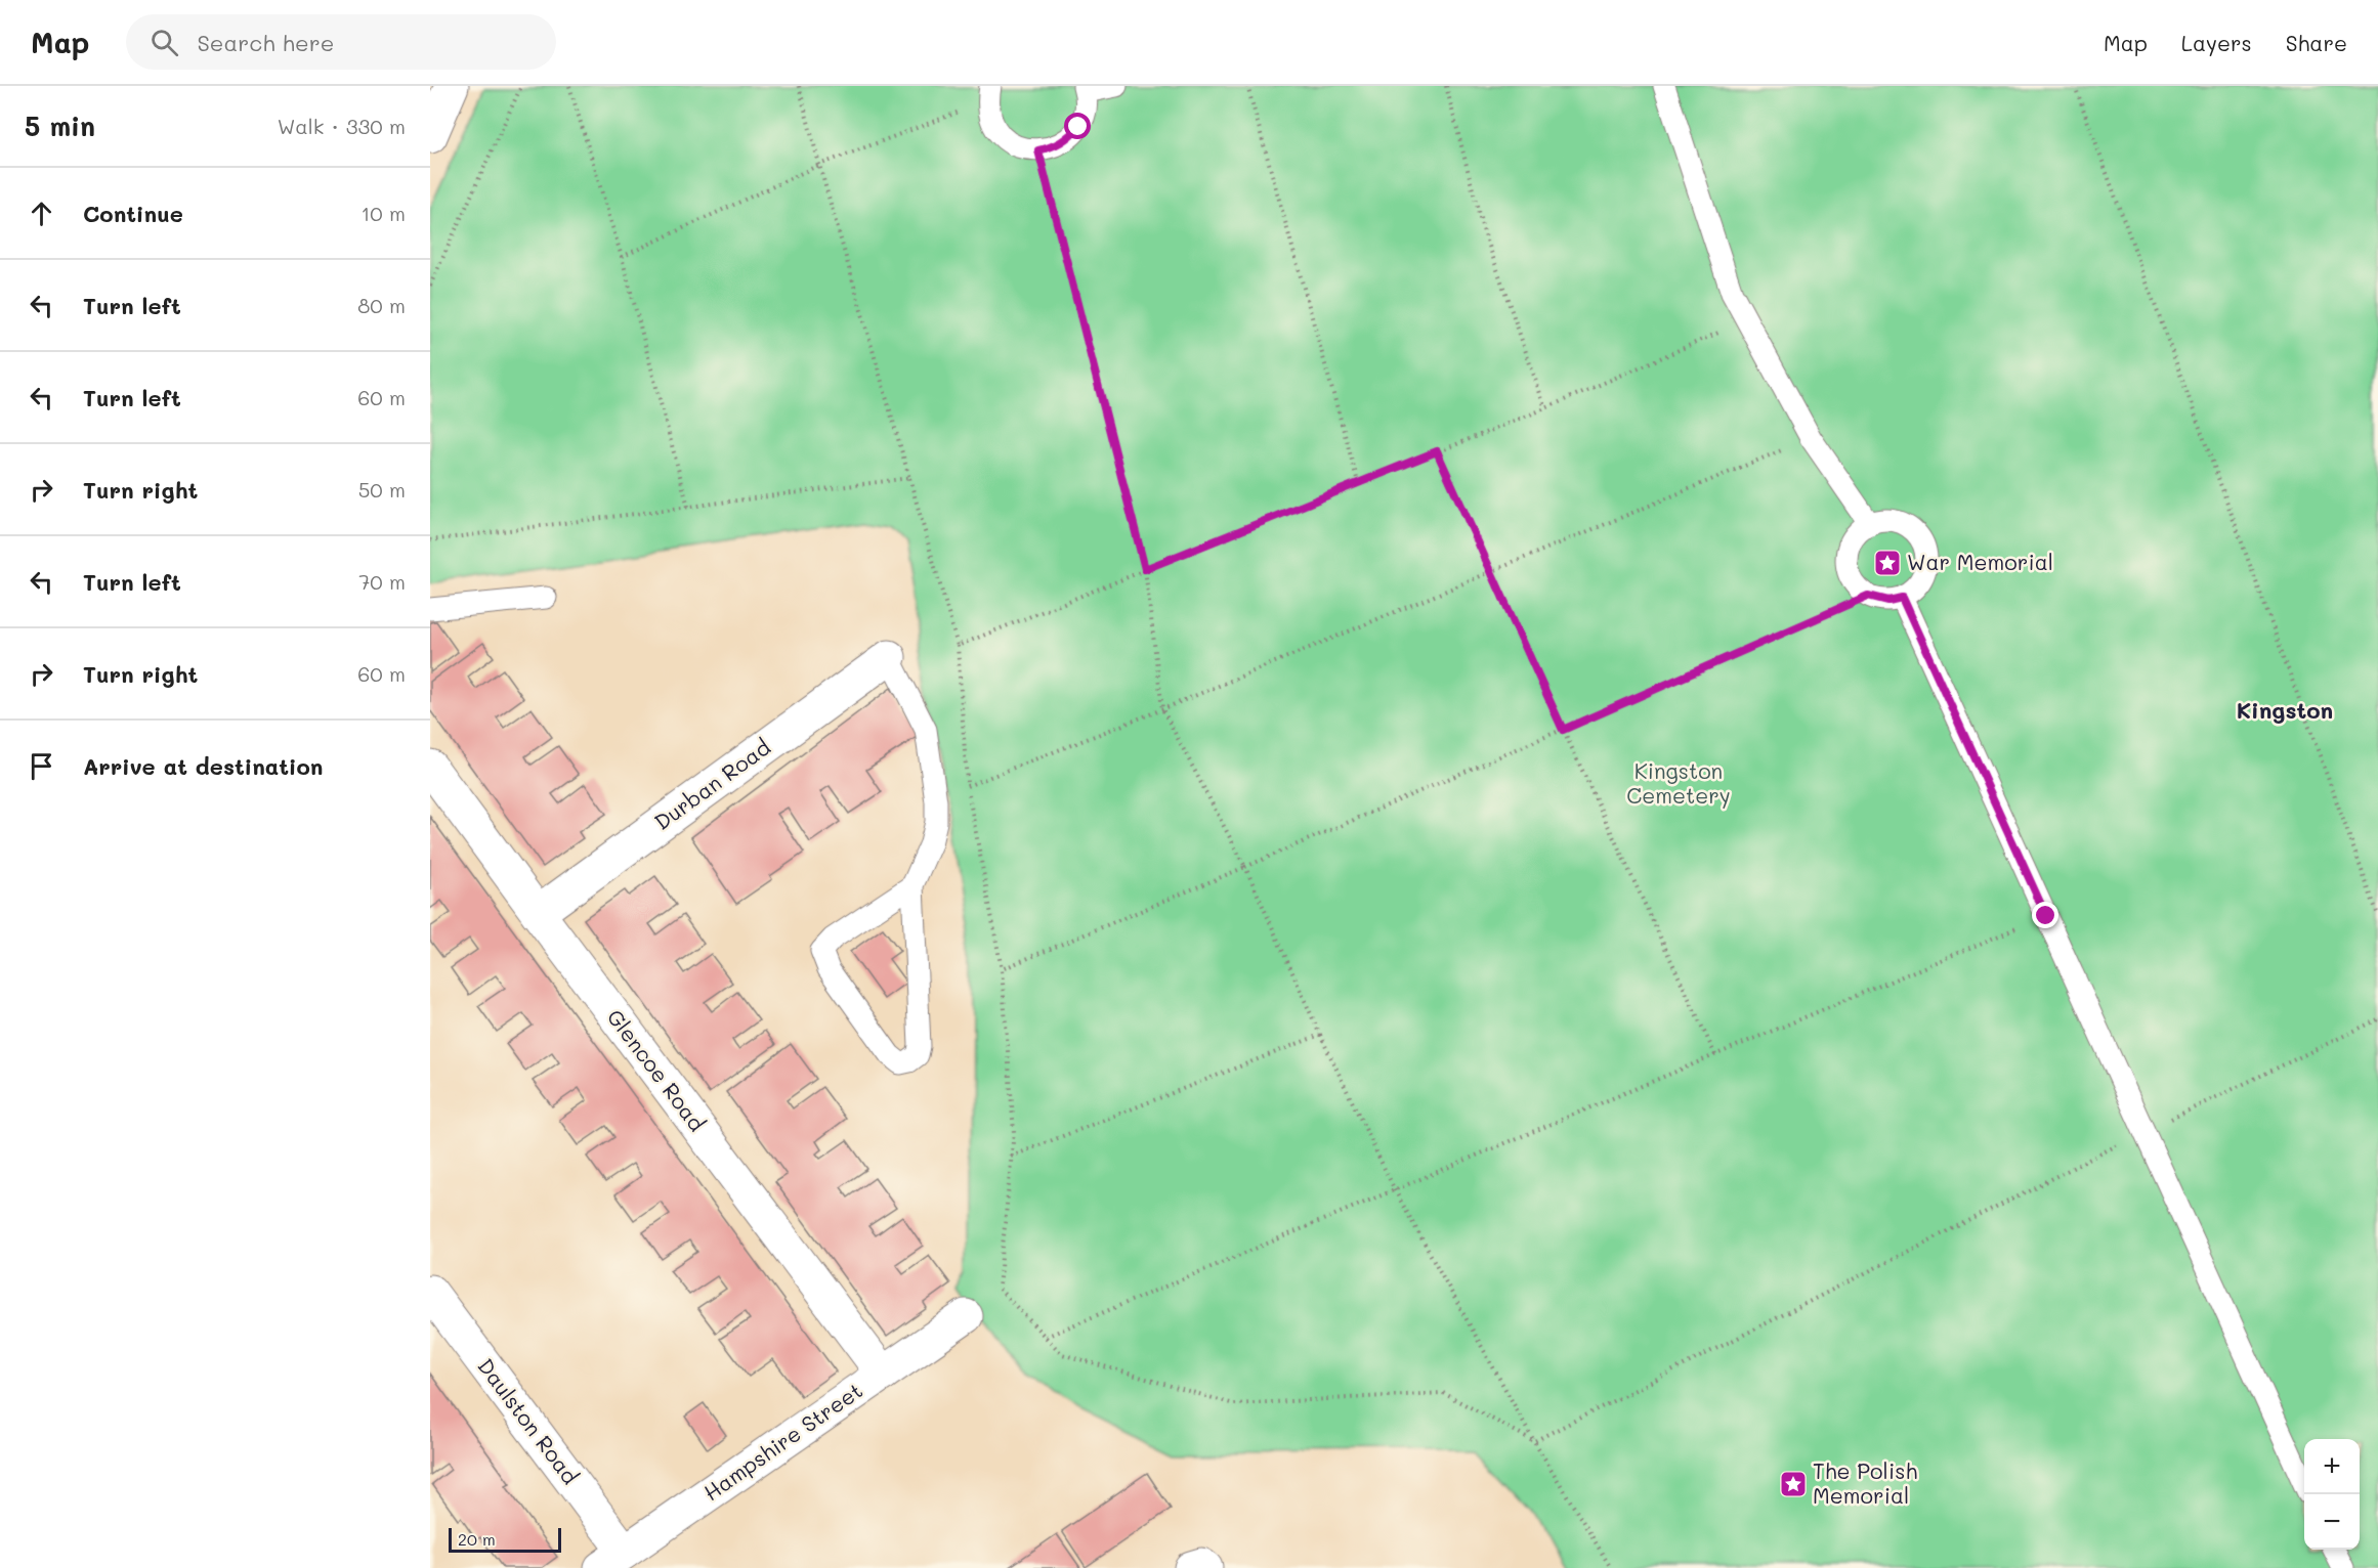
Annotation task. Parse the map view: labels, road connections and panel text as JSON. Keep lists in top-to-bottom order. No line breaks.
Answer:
{"streets":{"street":["Durban Road","Glencoe Road","Daulston Road","Hampshire Street"]},"crossings":[["Durban Road","Glencoe Road"],["Glencoe Road","Hampshire Street"],["Daulston Road","Hampshire Street"]],"districts":["Kingston"],"parks":["Kingston Cemetery"],"places":{"place":["War Memorial","The Polish Memorial"]},"scale_bar":"20 m","page":{"header":"Map","search":"Search here","nav":["Map","Layers","Share"],"heading":["5 min","Walk · 330 m"],"list":[["Continue","10 m"],["Turn left","80 m"],["Turn left","60 m"],["Turn right","50 m"],["Turn left","70 m"],["Turn right","60 m"],"Arrive at destination"],"map_buttons":["+","−"],"scale":"20 m"}}
